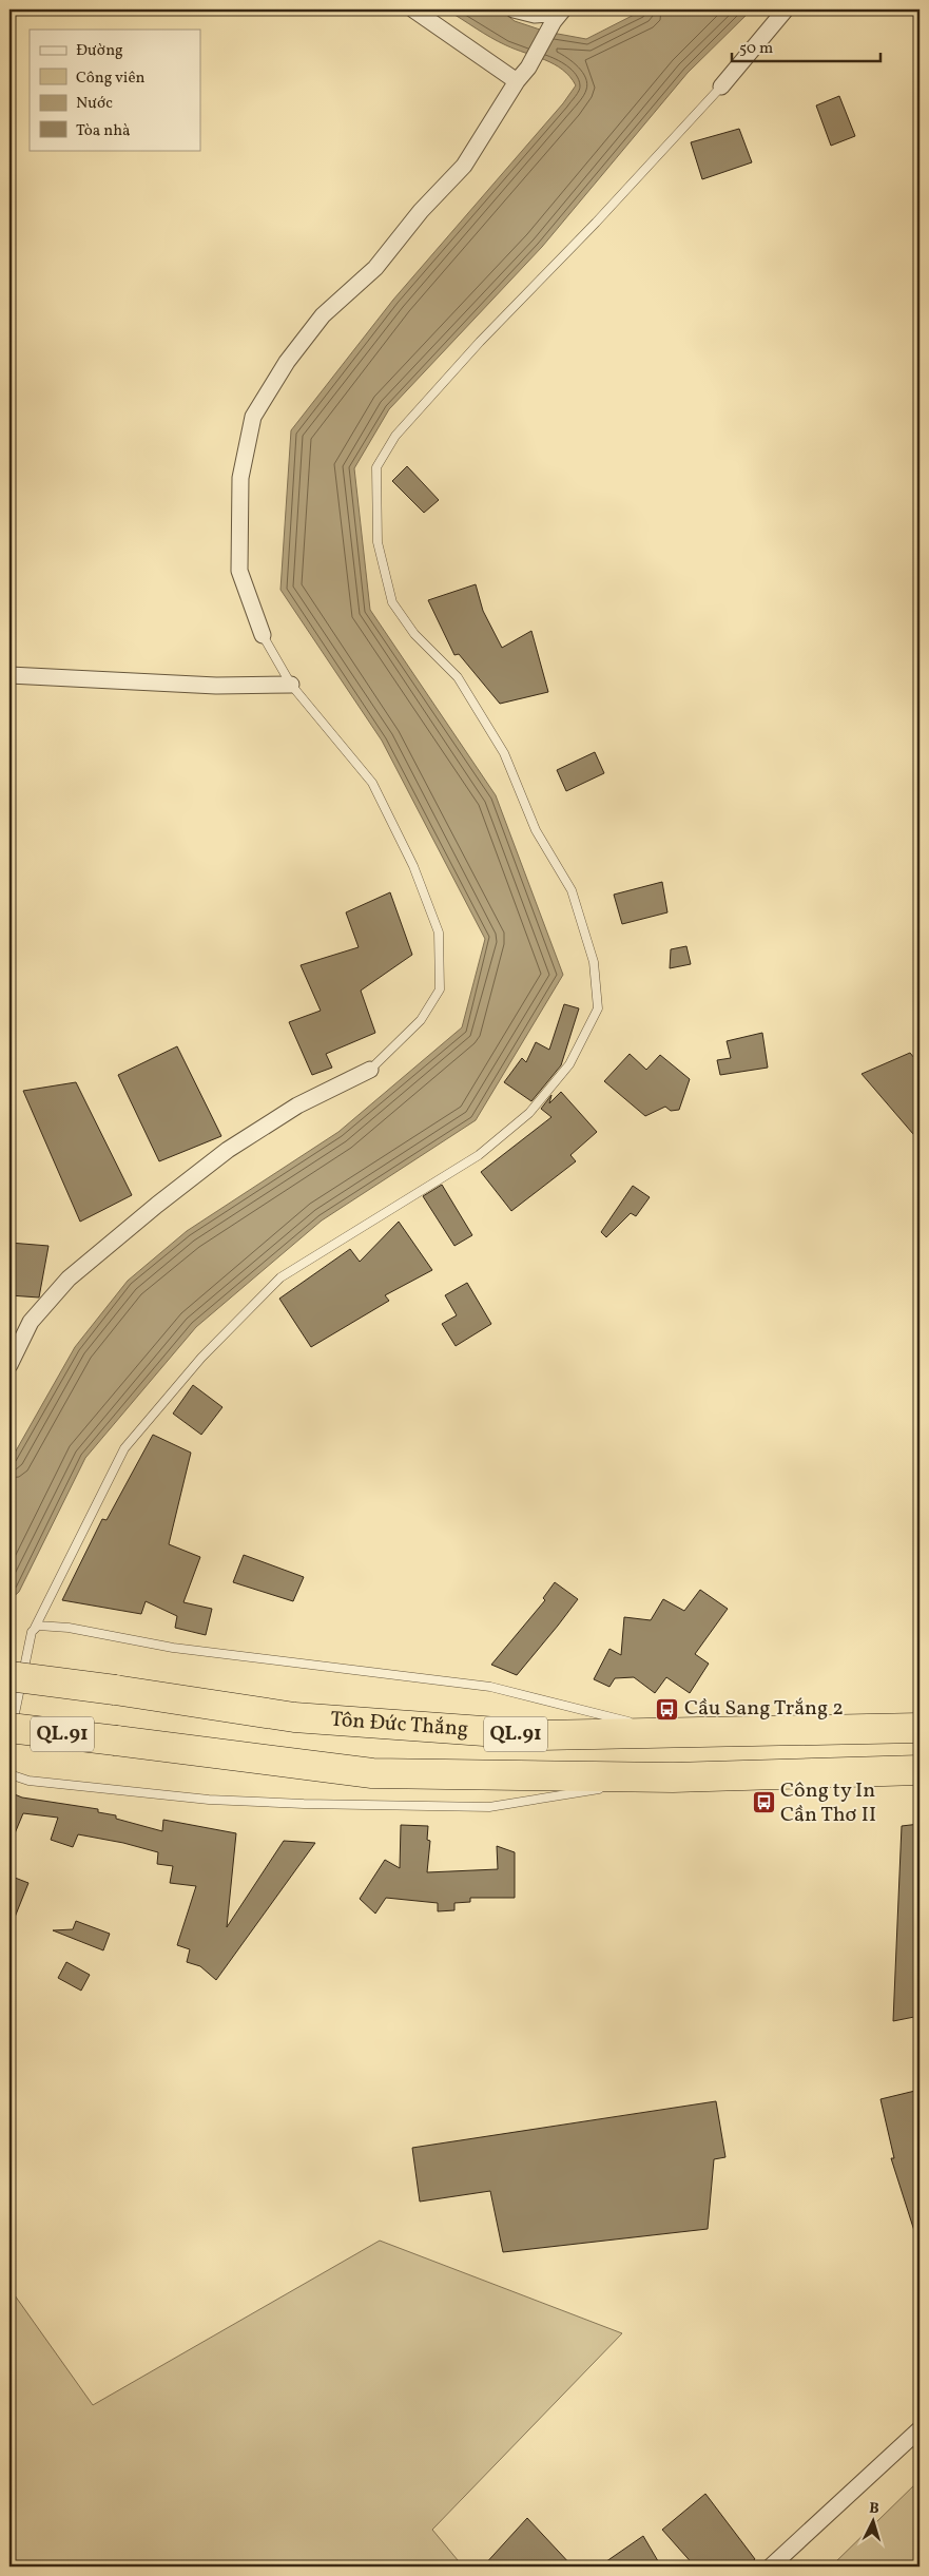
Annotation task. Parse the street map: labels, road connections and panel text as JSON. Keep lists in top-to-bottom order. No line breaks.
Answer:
{"streets":{"highway":["Tôn Đức Thắng","QL.91"]},"places":{"bus stop":["Cầu Sang Trắng 2","Công ty In Cần Thơ II"]},"legend":["Đường","Công viên","Nước","Tòa nhà"],"scale_bar":"50 m","north":"top"}
